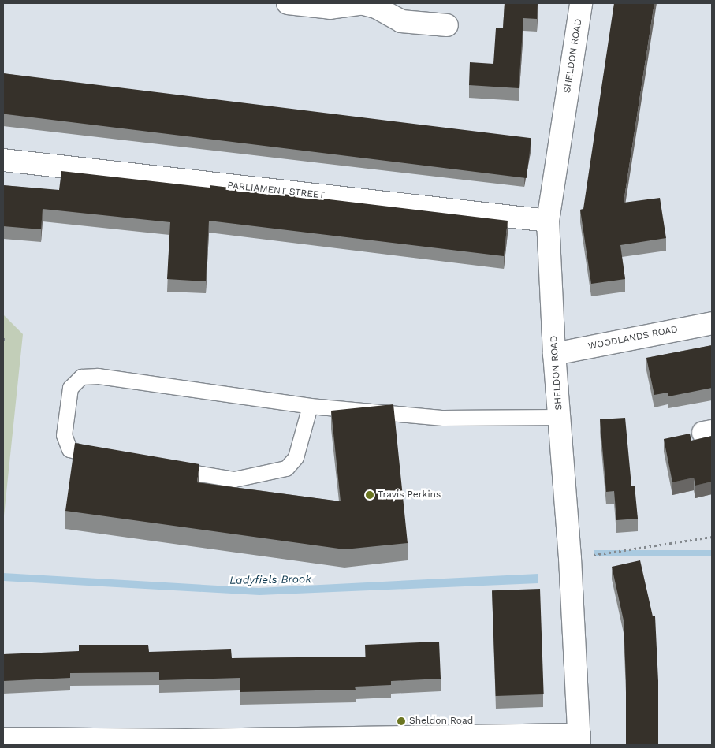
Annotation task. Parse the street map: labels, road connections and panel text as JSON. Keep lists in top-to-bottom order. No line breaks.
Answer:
{"streets":{"street":["SHELDON ROAD","PARLIAMENT STREET","WOODLANDS ROAD"]},"crossings":[["SHELDON ROAD","PARLIAMENT STREET"],["SHELDON ROAD","WOODLANDS ROAD"]],"water":["Ladyfiels Brook"],"places":["Travis Perkins","Sheldon Road"]}
